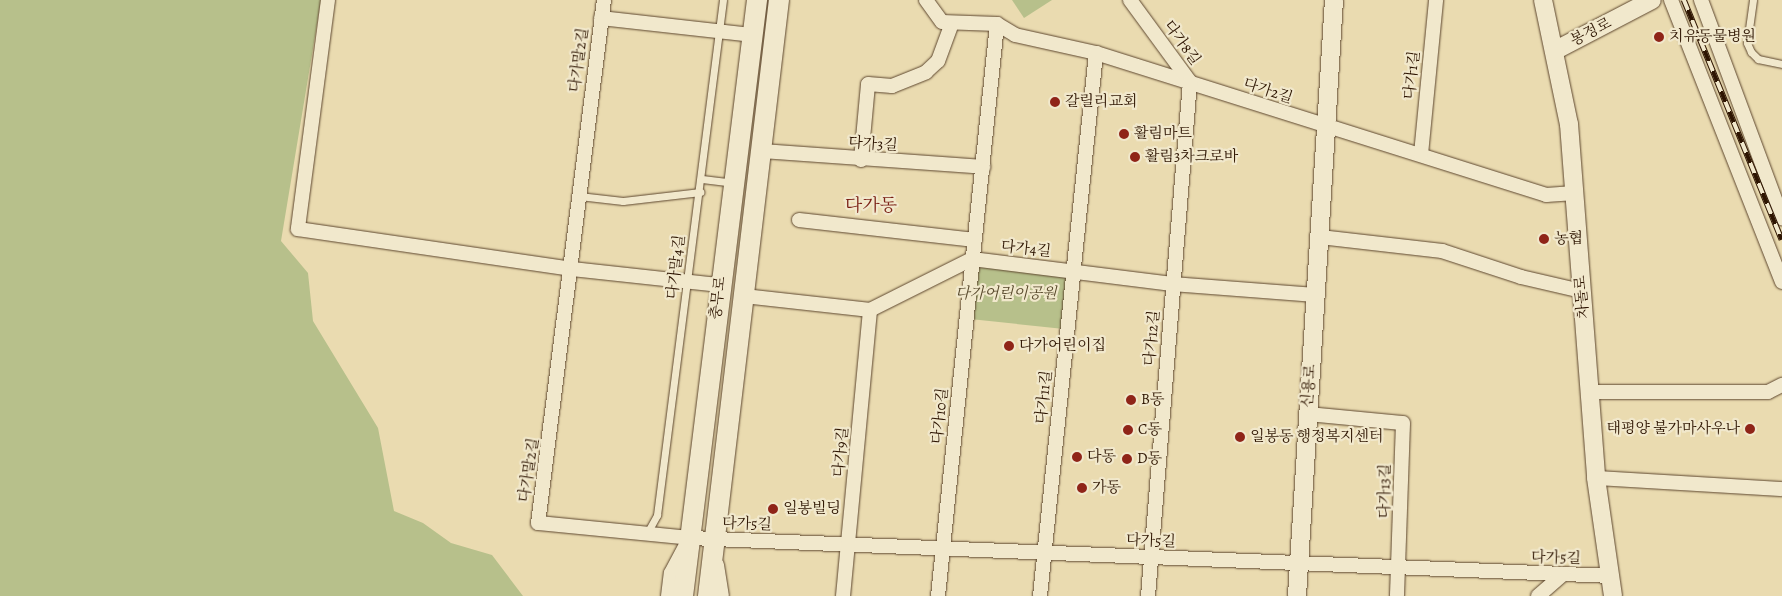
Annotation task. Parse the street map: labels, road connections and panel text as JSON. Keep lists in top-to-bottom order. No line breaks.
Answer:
{"streets":{"main road":["충무로"],"street":["봉정로","다가8길","다가말2길","다가1길","다가2길","다가3길","다가4길","차돌로","다가12길","신용로","다가11길","다가10길","다가9길","다가13길","다가5길"],"lane":["다가말4길"]},"crossings":[["봉정로","차돌로"],["다가8길","다가2길"],["다가8길","다가12길"],["다가말2길","다가말4길"],["다가말2길","충무로"],["다가말2길","다가5길"],["다가1길","다가2길"],["다가2길","차돌로"],["다가2길","다가12길"],["다가2길","신용로"],["다가2길","다가11길"],["다가2길","다가10길"],["다가3길","충무로"],["다가3길","다가10길"],["다가4길","다가12길"],["다가4길","신용로"],["다가4길","다가11길"],["다가4길","다가10길"],["차돌로","다가5길"],["충무로","다가5길"],["다가12길","다가5길"],["신용로","다가13길"],["신용로","다가5길"],["다가11길","다가5길"],["다가10길","다가5길"],["다가9길","다가5길"],["다가13길","다가5길"]],"districts":["다가동"],"parks":["다가어린이공원"],"places":["치유동물병원","갈릴리교회","활림마트","활림3차크로바","농협","다가어린이집","B동","태평양 불가마사우나","C동","일봉동 행정복지센터","다동","D동","가동","일봉빌딩"]}
